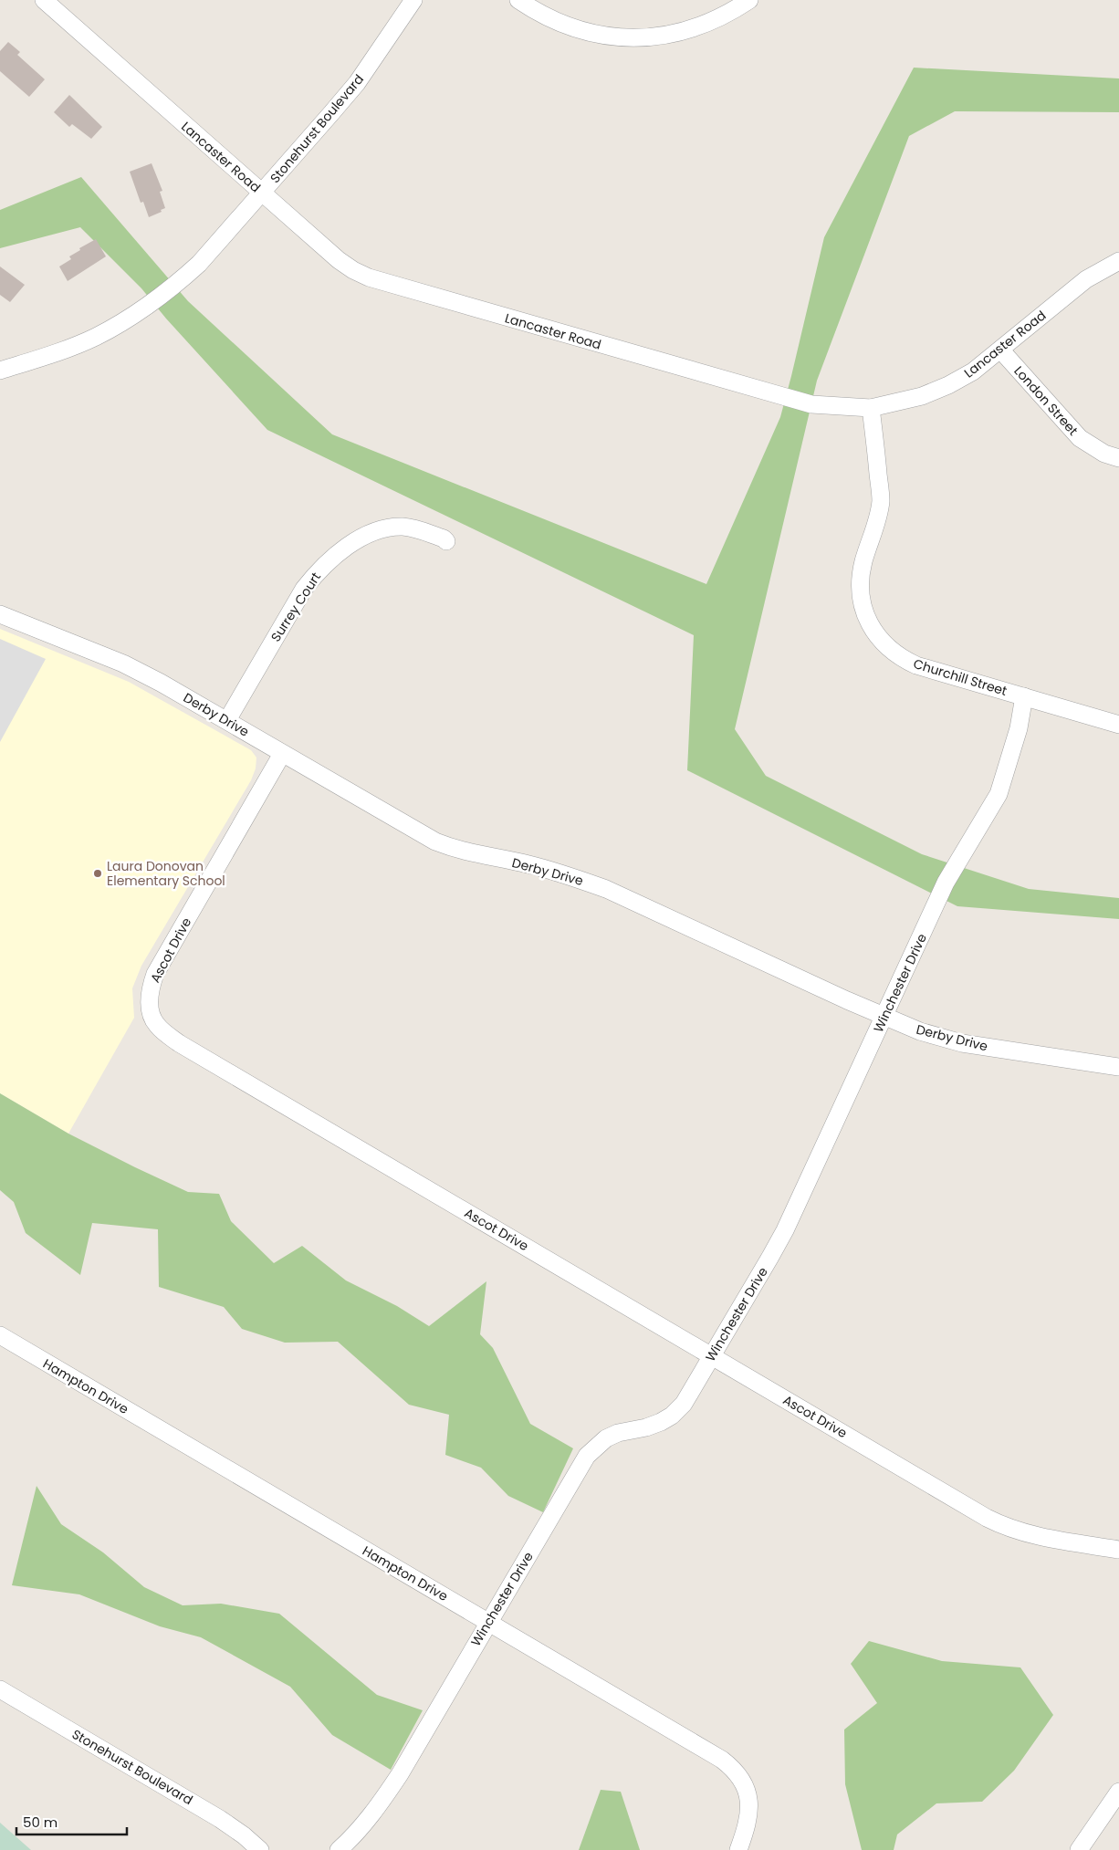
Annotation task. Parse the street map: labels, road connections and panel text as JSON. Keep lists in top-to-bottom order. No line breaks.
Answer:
{"streets":{"street":["Stonehurst Boulevard","Lancaster Road","London Street","Surrey Court","Churchill Street","Derby Drive","Ascot Drive","Winchester Drive","Hampton Drive"]},"crossings":[["Stonehurst Boulevard","Lancaster Road"],["Lancaster Road","London Street"],["Lancaster Road","Churchill Street"],["Surrey Court","Derby Drive"],["Churchill Street","Winchester Drive"],["Derby Drive","Ascot Drive"],["Derby Drive","Winchester Drive"],["Ascot Drive","Winchester Drive"],["Winchester Drive","Hampton Drive"]],"places":["Laura Donovan Elementary School"],"scale_bar":"50 m"}
